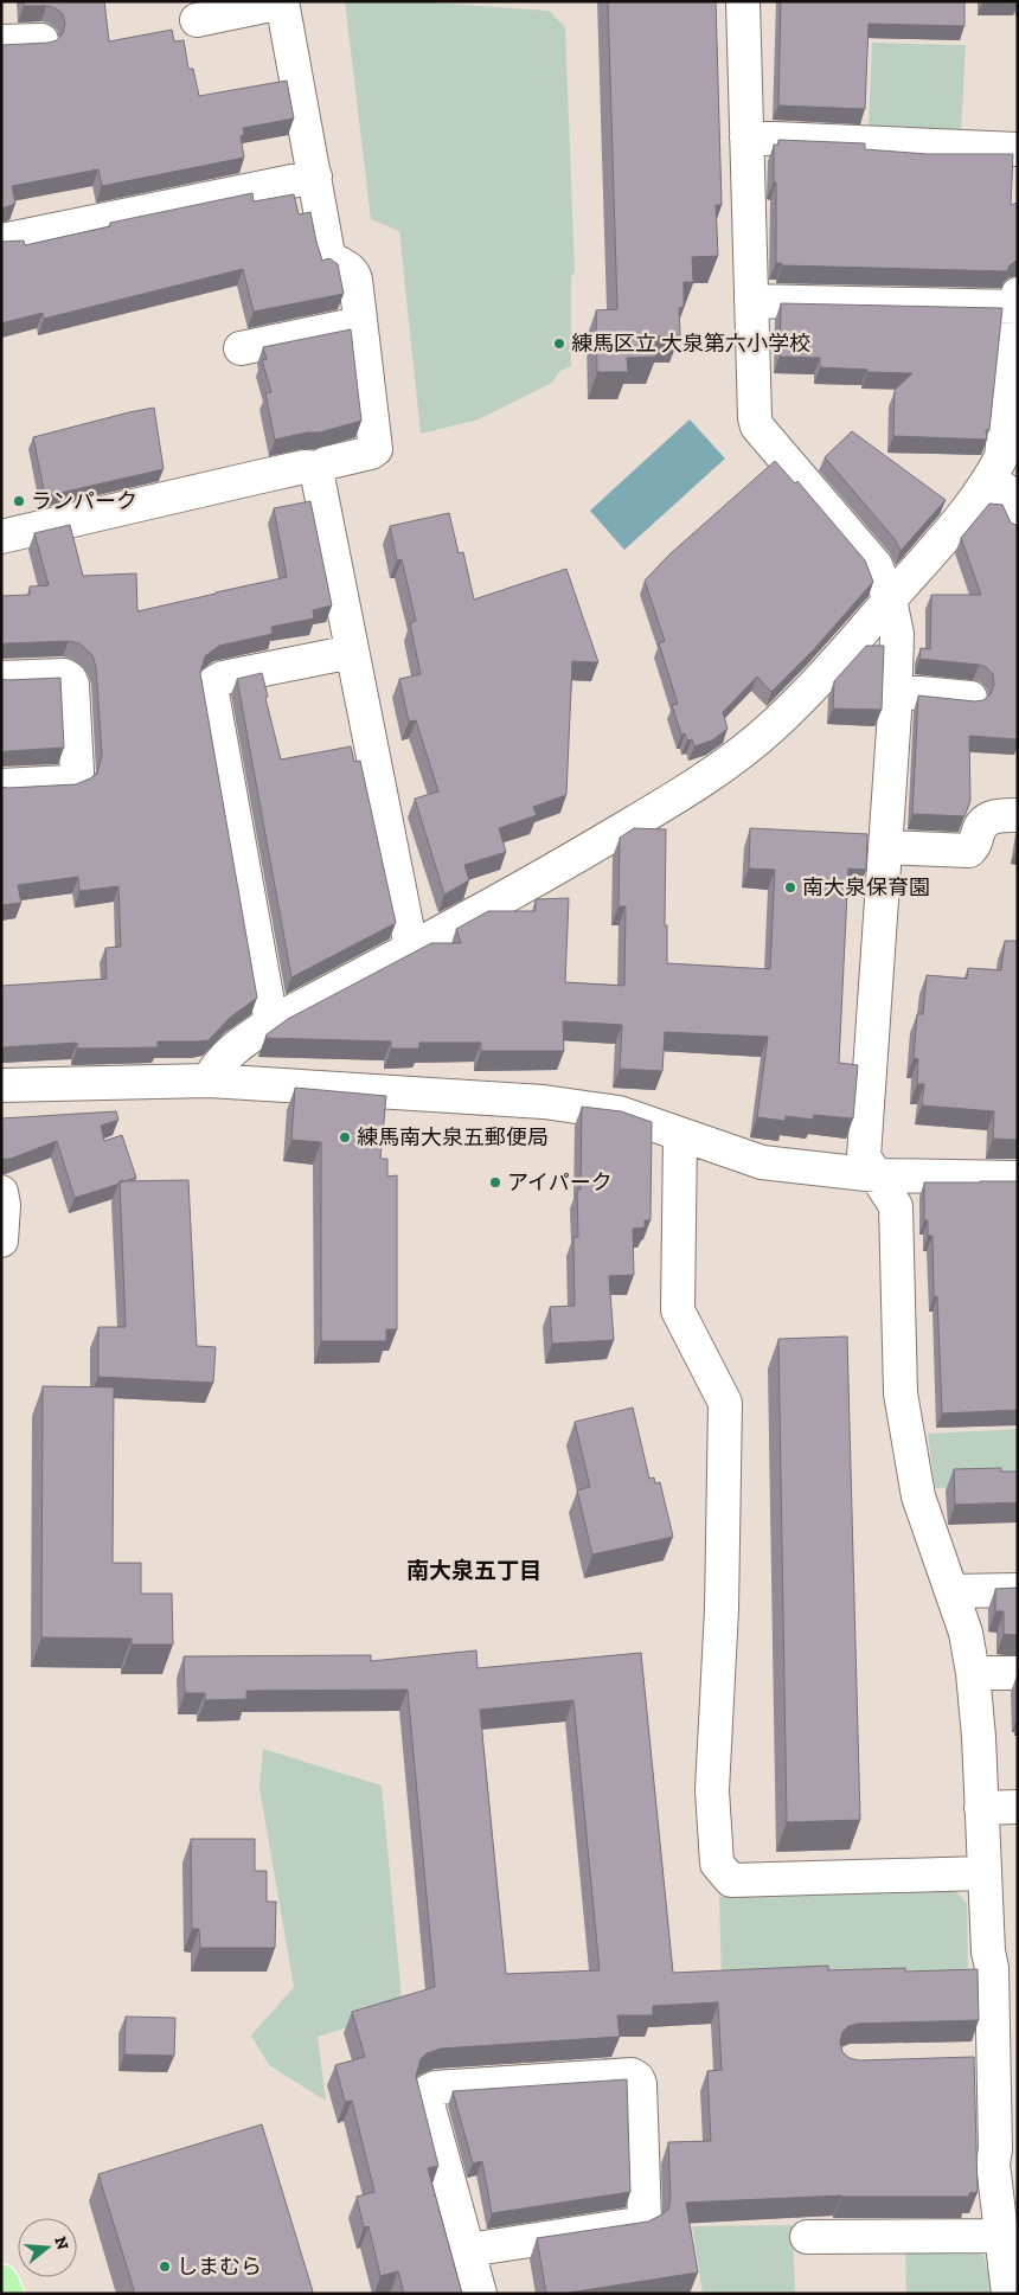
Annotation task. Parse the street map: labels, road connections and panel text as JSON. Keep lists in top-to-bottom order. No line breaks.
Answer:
{"districts":["南大泉五丁目"],"places":["練馬区立 大泉第六小学校","ランパーク","南大泉保育園","練馬南大泉五郵便局","アイパーク","しまむら"],"north":"right"}
